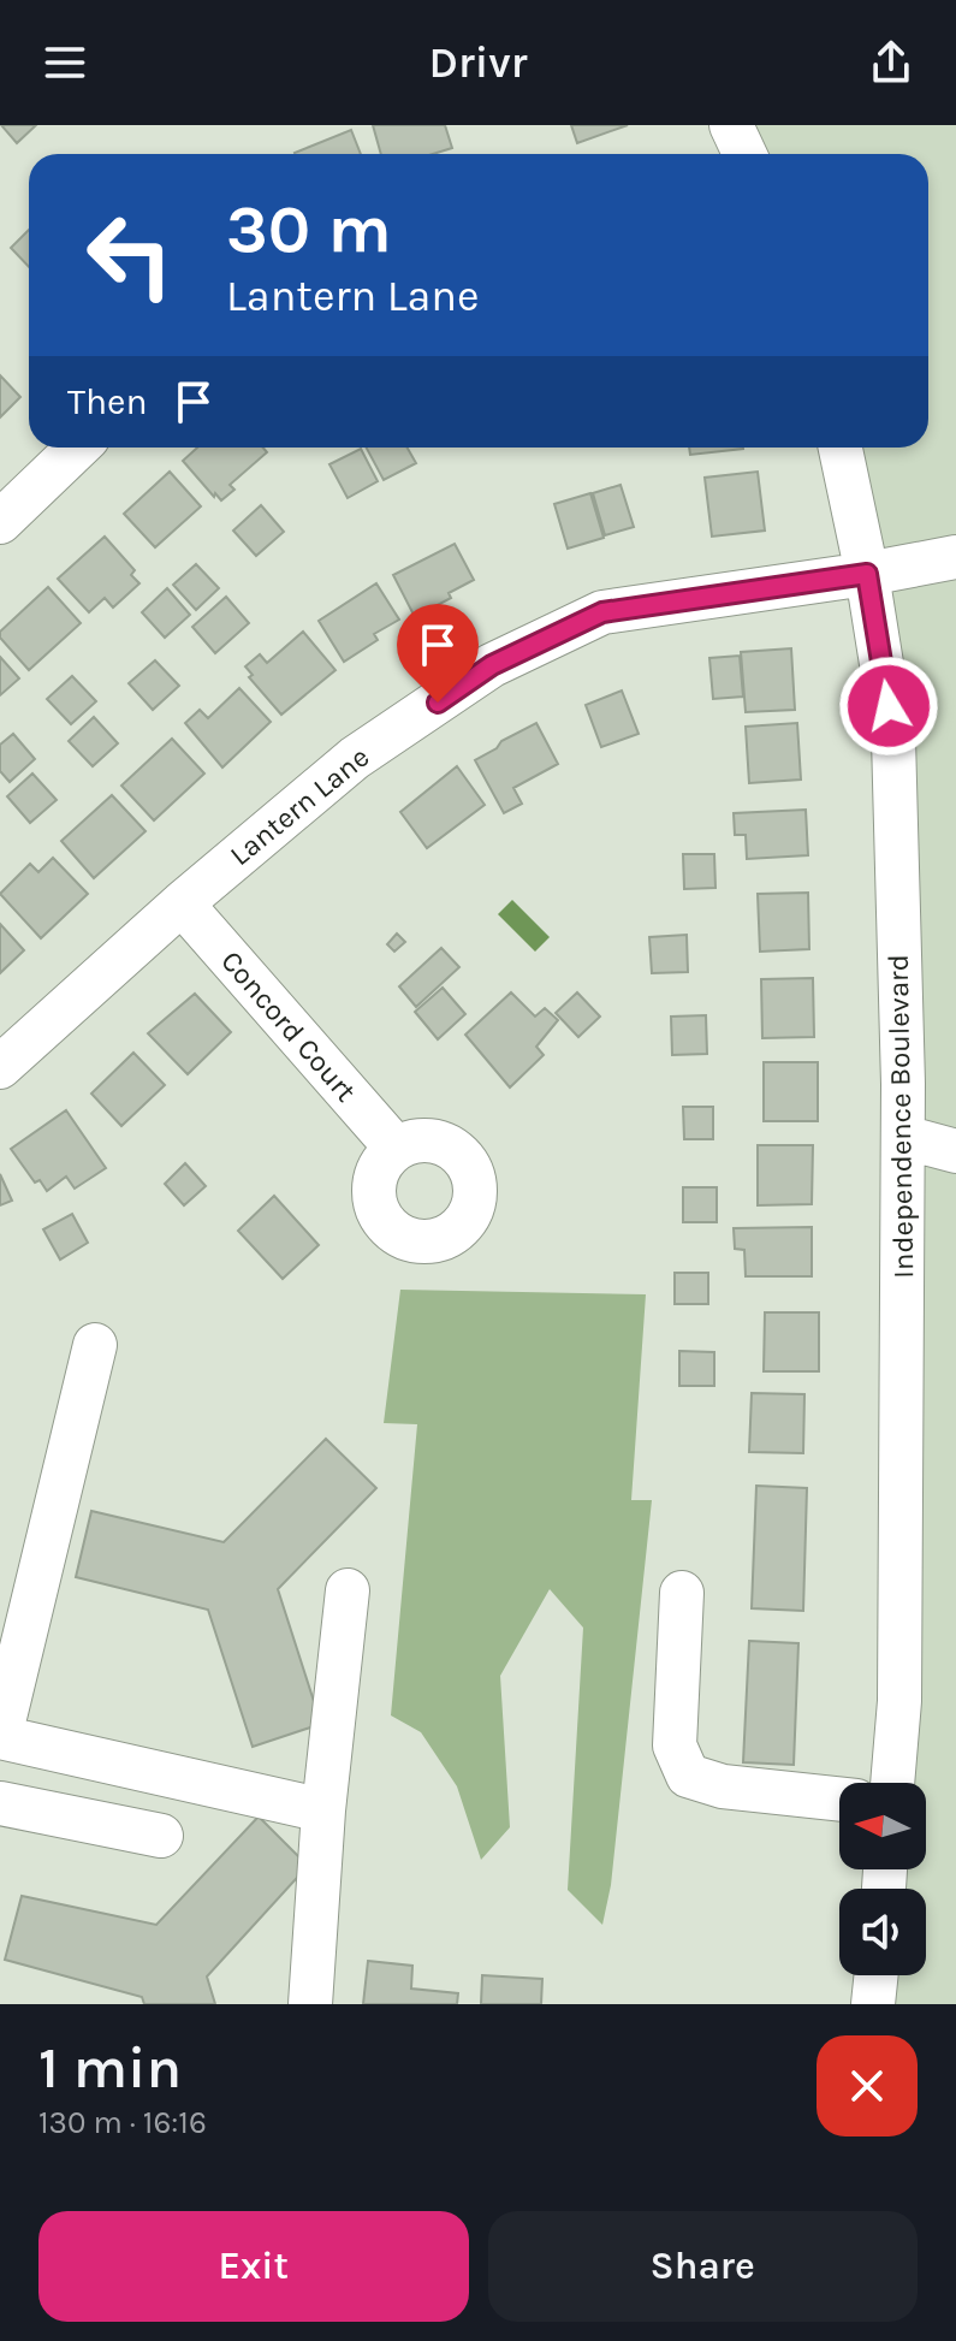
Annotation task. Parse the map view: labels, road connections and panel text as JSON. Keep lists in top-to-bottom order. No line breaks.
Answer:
{"streets":{"street":["Lantern Lane","Concord Court","Independence Boulevard"]},"crossings":[["Lantern Lane","Concord Court"],["Lantern Lane","Independence Boulevard"]],"north":"left","page":{"header":"Drivr","turn":["30 m","Lantern Lane"],"then":"Then","heading":["1 min","130 m · 16:16"],"buttons":["Exit","Share"]}}
